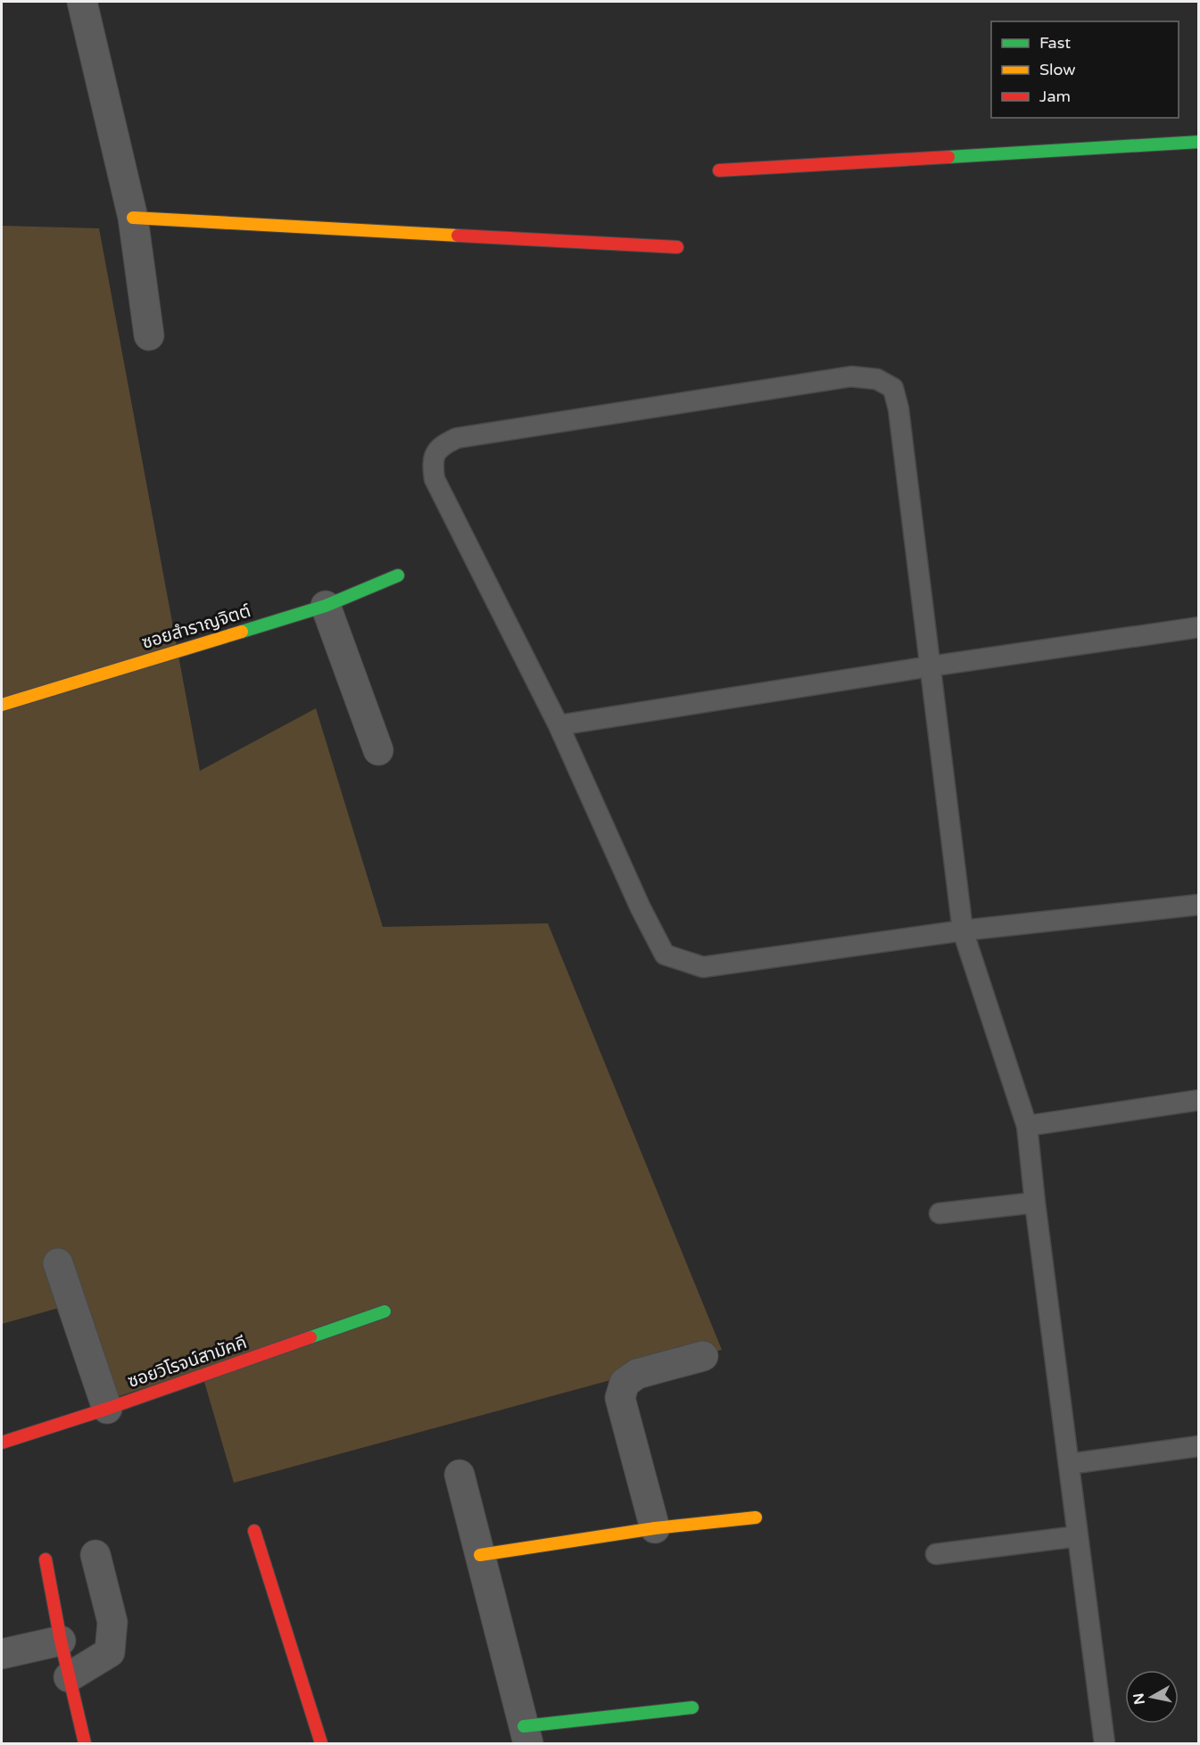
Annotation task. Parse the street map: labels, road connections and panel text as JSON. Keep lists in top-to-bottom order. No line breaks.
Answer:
{"streets":{"street":["ซอยสำราญจิตต์","ซอยวิโรจน์สามัคคี"]},"legend":["Fast","Slow","Jam"],"north":"left"}
